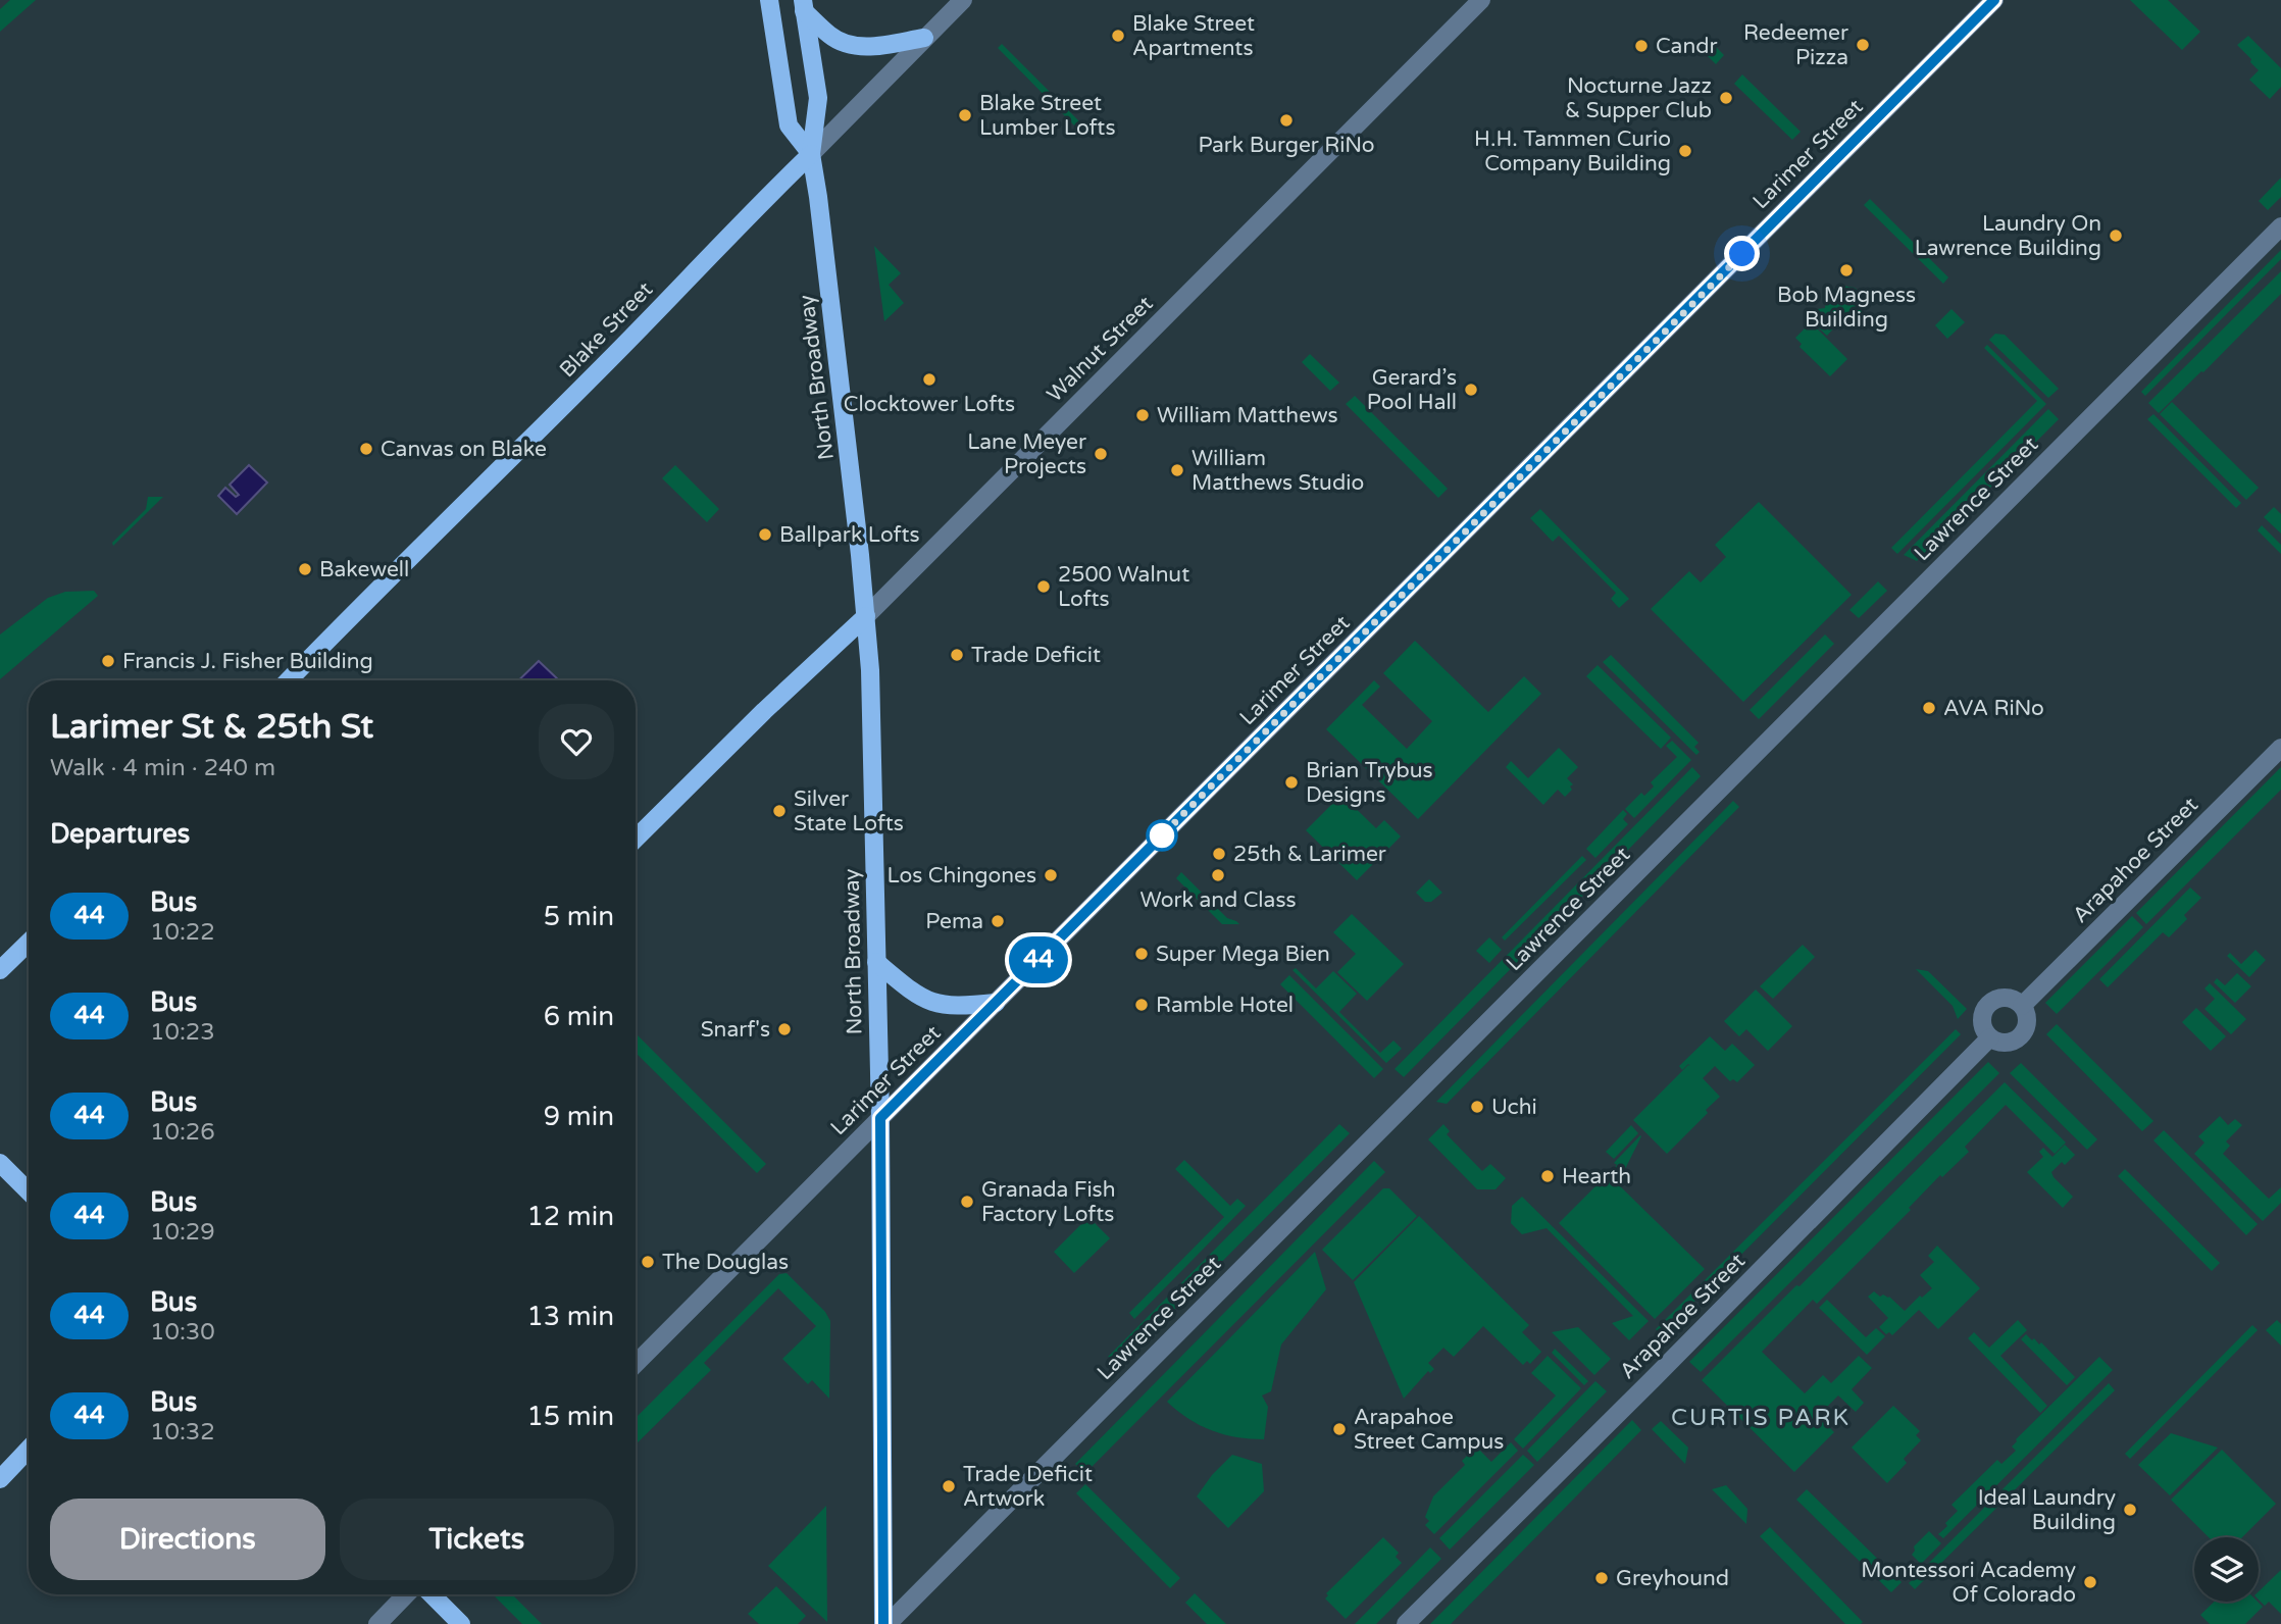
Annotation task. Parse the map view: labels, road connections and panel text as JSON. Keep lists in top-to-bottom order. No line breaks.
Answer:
{"streets":{"main road":["Blake Street","Walnut Street","North Broadway"],"street":["Larimer Street","Lawrence Street","Arapahoe Street"]},"crossings":[["Larimer Street","North Broadway"],["Blake Street","North Broadway"],["Walnut Street","North Broadway"],["North Broadway","Lawrence Street"]],"districts":["CURTIS PARK"],"places":["Blake Street Apartments","Redeemer Pizza","Candr","Nocturne Jazz & Supper Club","Blake Street Lumber Lofts","Park Burger RiNo","H.H. Tammen Curio Company Building","Laundry On Lawrence Building","Bob Magness Building","Clocktower Lofts","Gerard’s Pool Hall","William Matthews","Canvas on Blake","Lane Meyer Projects","William Matthews Studio","Ballpark Lofts","Bakewell","2500 Walnut Lofts","Trade Deficit","Francis J. Fisher Building","AVA RiNo","Brian Trybus Designs","Silver State Lofts","25th & Larimer","Los Chingones","Work and Class","Pema","Super Mega Bien","Ramble Hotel","Snarf's","Uchi","Hearth","Granada Fish Factory Lofts","The Douglas","Arapahoe Street Campus","Trade Deficit Artwork","Ideal Laundry Building","Greyhound","Montessori Academy Of Colorado"],"lines":["bus line 44"],"page":{"on_map":"44","heading":[["Larimer St & 25th St","Walk · 4 min · 240 m"],"Departures"],"list":[{"mark":"44","name":"Bus","note":"10:22","value":"5 min"},{"mark":"44","name":"Bus","note":"10:23","value":"6 min"},{"mark":"44","name":"Bus","note":"10:26","value":"9 min"},{"mark":"44","name":"Bus","note":"10:29","value":"12 min"},{"mark":"44","name":"Bus","note":"10:30","value":"13 min"},{"mark":"44","name":"Bus","note":"10:32","value":"15 min"}],"buttons":["Directions","Tickets"]}}
